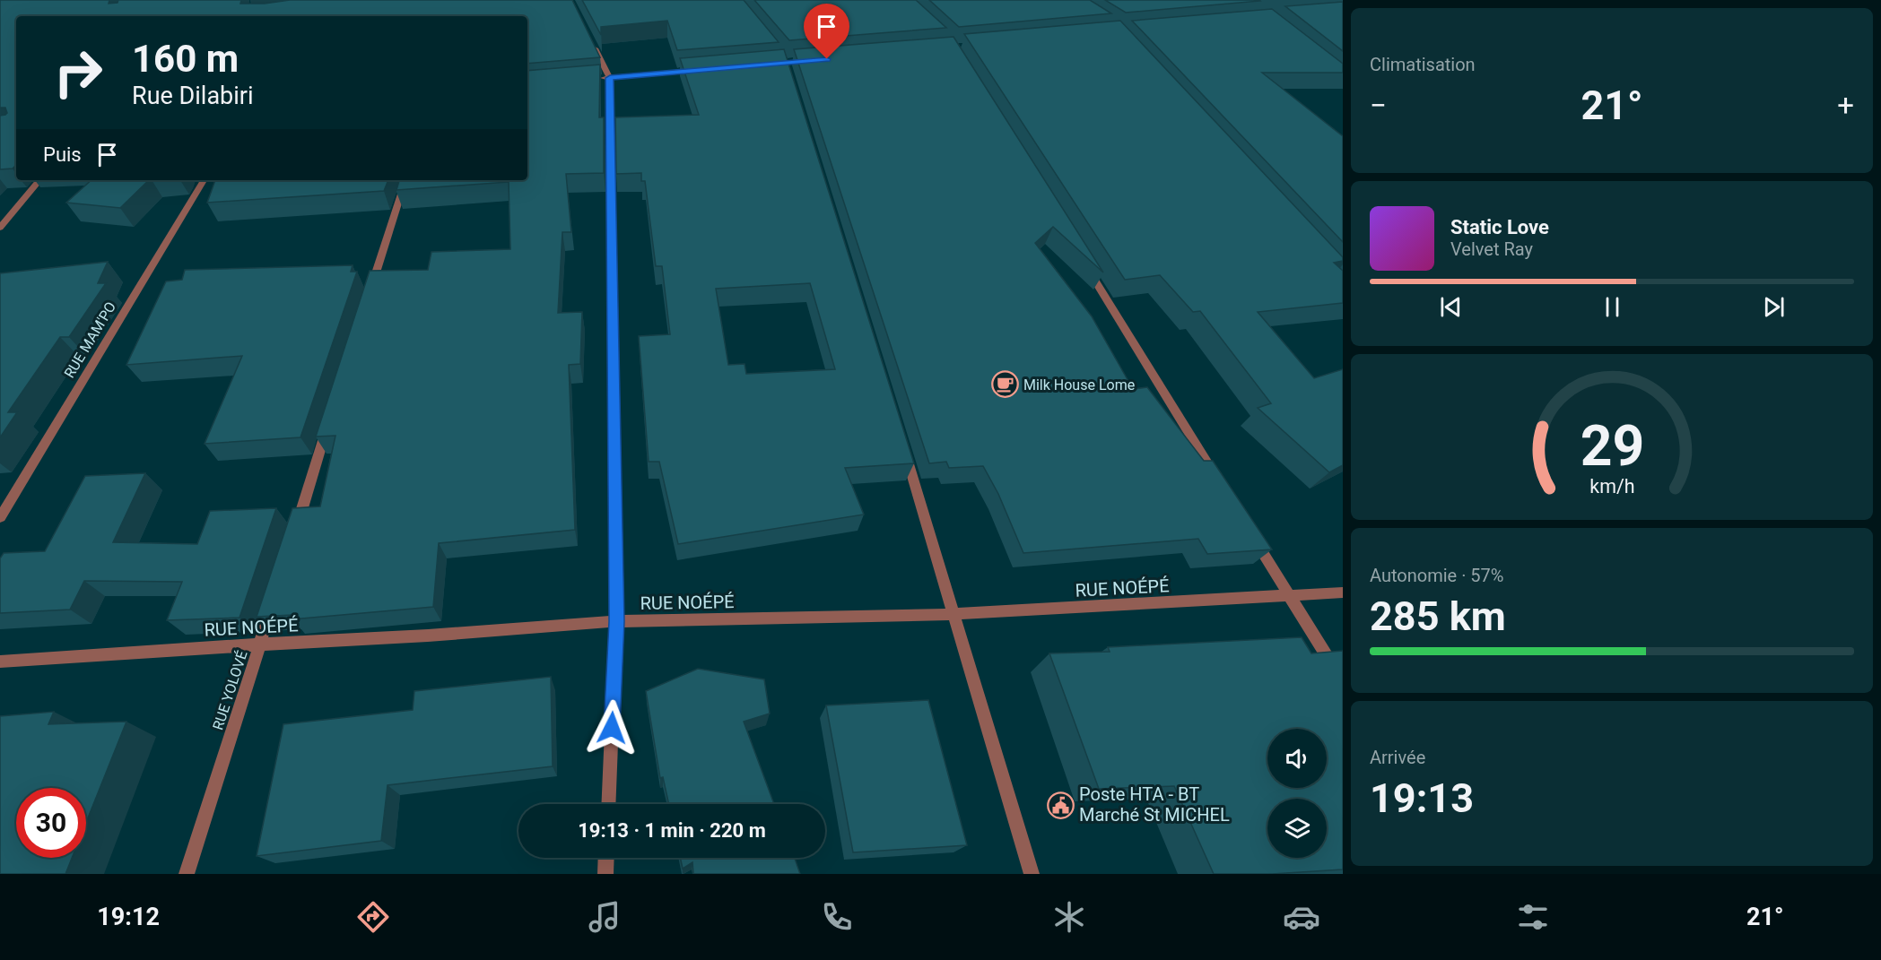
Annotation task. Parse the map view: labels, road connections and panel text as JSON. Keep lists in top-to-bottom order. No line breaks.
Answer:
{"streets":{"street":["RUE MAM'PO","RUE NOÉPÉ","RUE YOLOVÉ"]},"crossings":[["RUE NOÉPÉ","RUE YOLOVÉ"]],"places":{"cafe":["Milk House Lome"],"public building":["Poste HTA - BT Marché St MICHEL"]},"page":{"tile":["Climatisation",["Autonomie · 57%","285 km"],["Arrivée","19:13"]],"turn":["160 m","Rue Dilabiri"],"heat":["−","21°","+"],"then":"Puis","song":["Static Love","Velvet Ray"],"limit":"30","trip":"19:13 · 1 min · 220 m","tabs":["19:12","21°"],"gauge":["29","km/h"]}}
